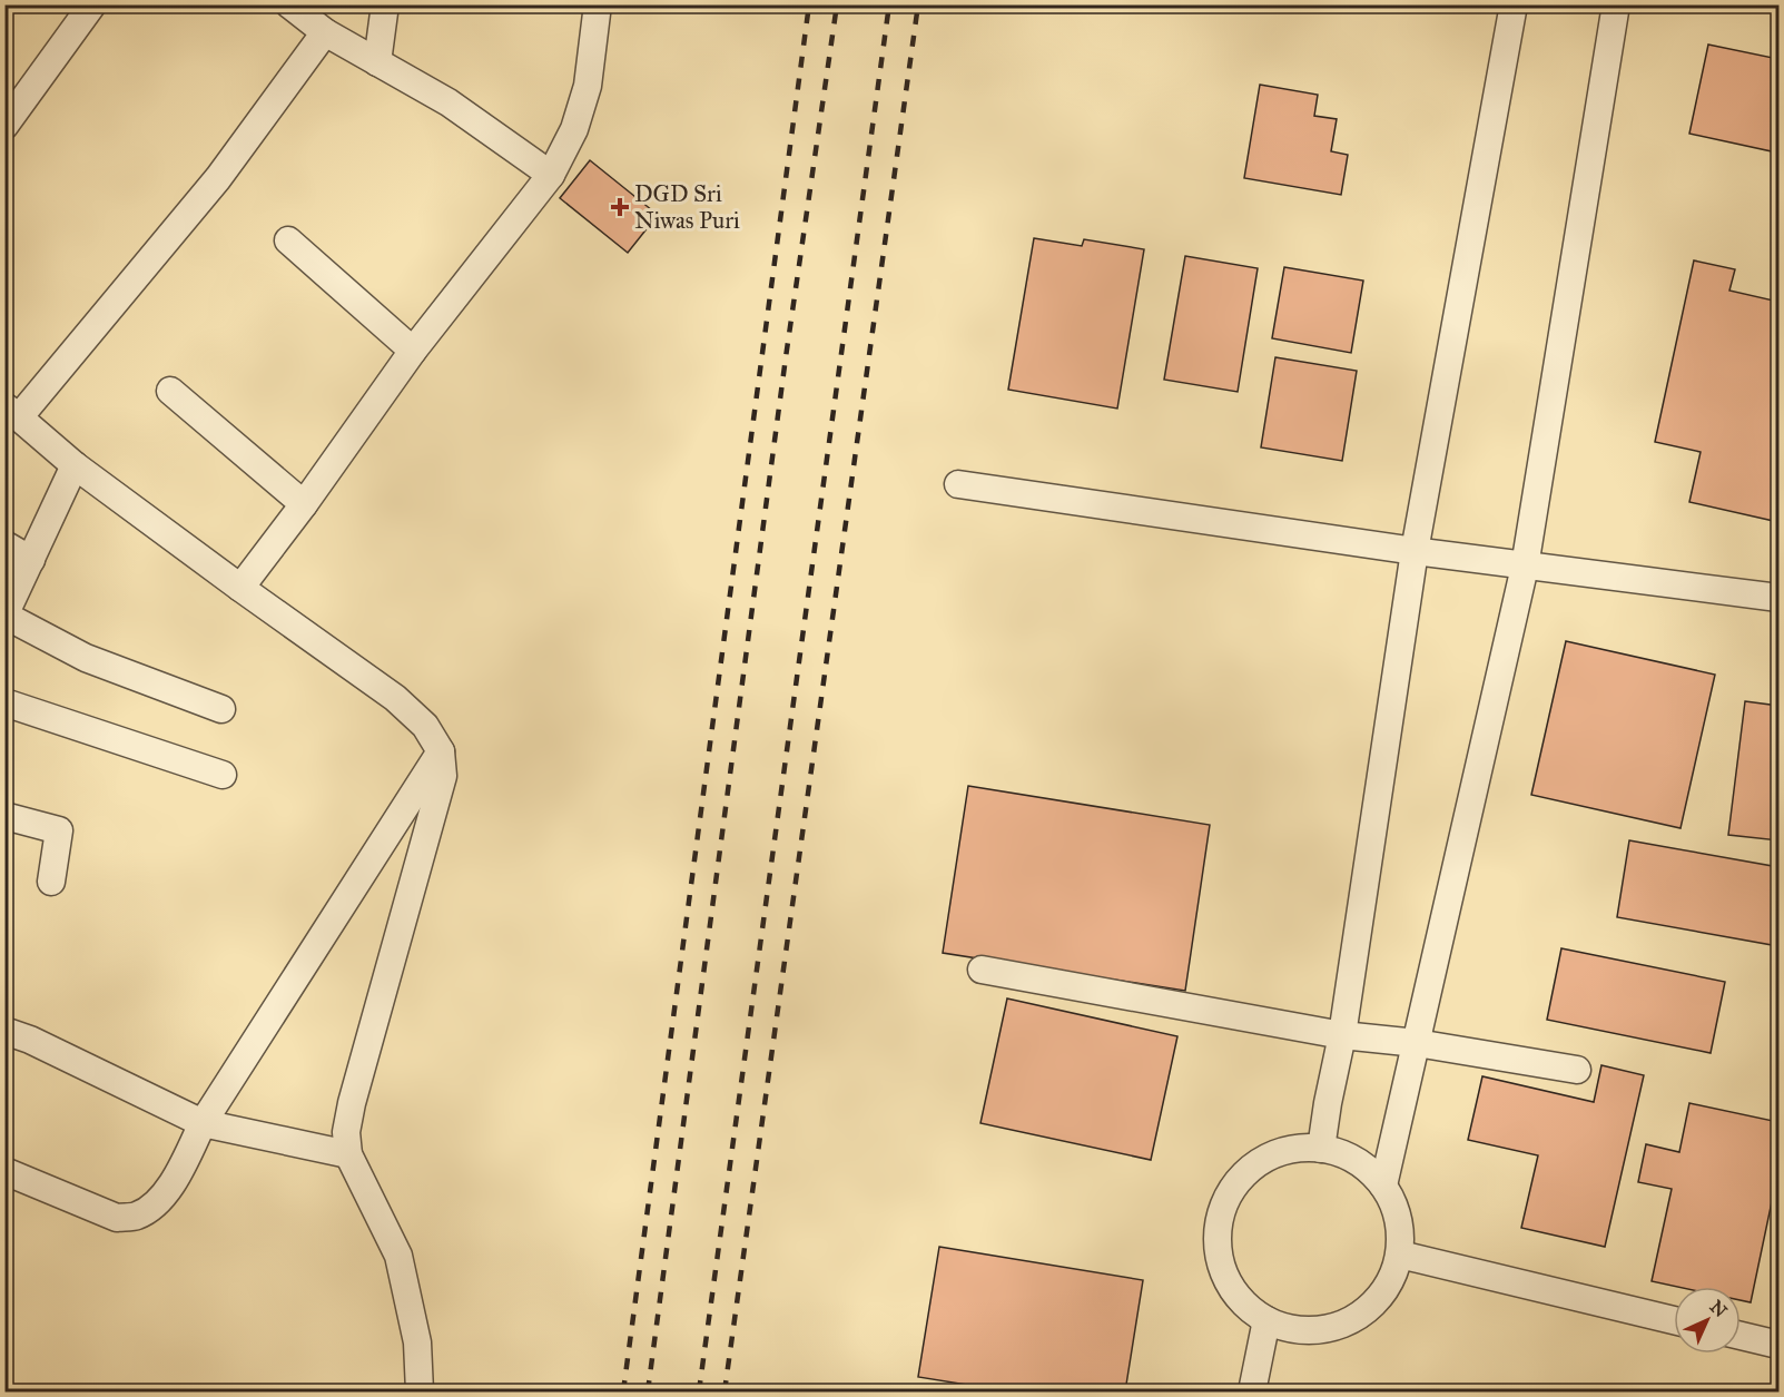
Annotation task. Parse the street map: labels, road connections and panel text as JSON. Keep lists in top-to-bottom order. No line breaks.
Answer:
{"places":{"health":["DGD Sri Niwas Puri"]},"north":"top right"}
